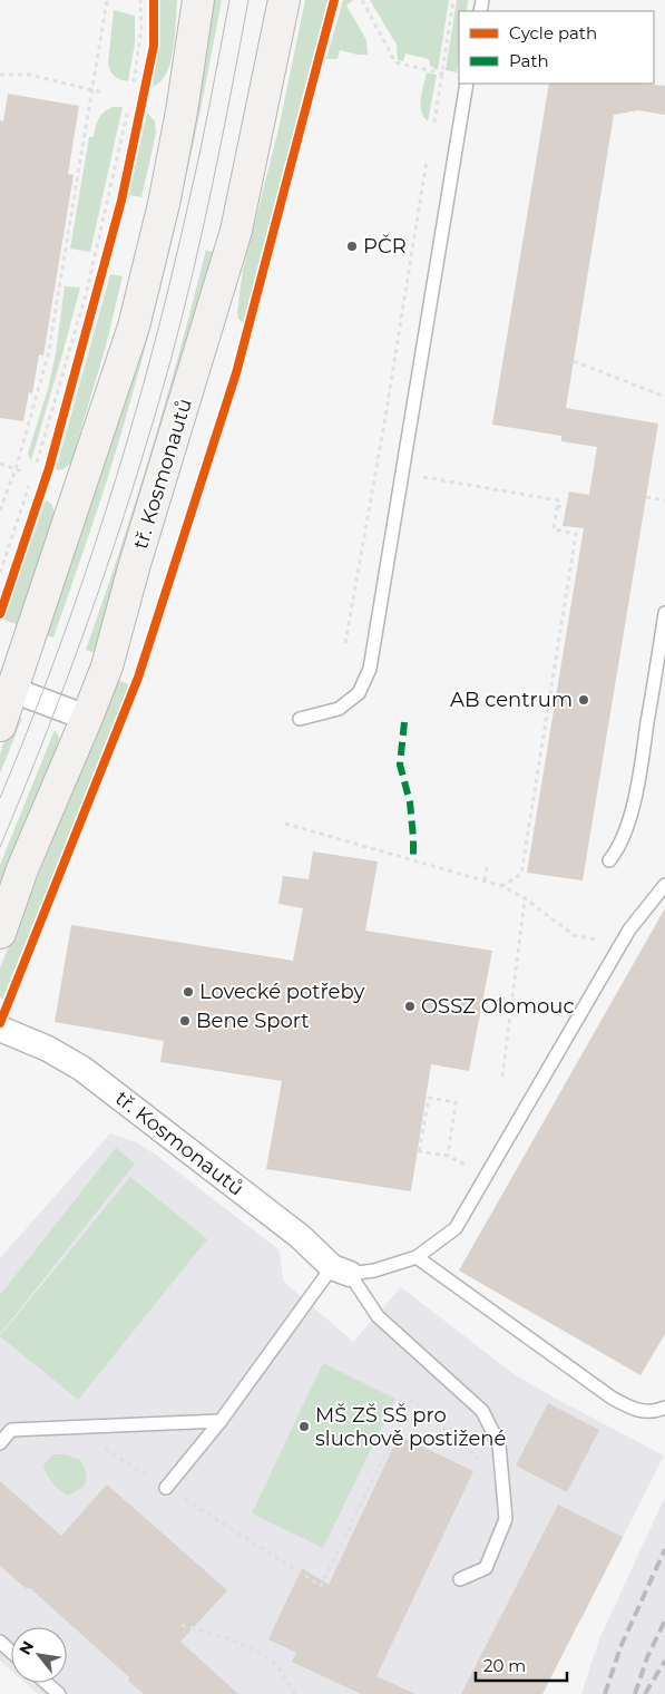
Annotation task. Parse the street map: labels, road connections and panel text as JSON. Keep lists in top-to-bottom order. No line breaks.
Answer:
{"streets":{"street":["tř. Kosmonautů"]},"places":["PČR","AB centrum","Lovecké potřeby","OSSZ Olomouc","Bene Sport","MŠ ZŠ SŠ pro sluchově postižené"],"legend":["Cycle path","Path"],"scale_bar":"20 m","north":"top left"}
